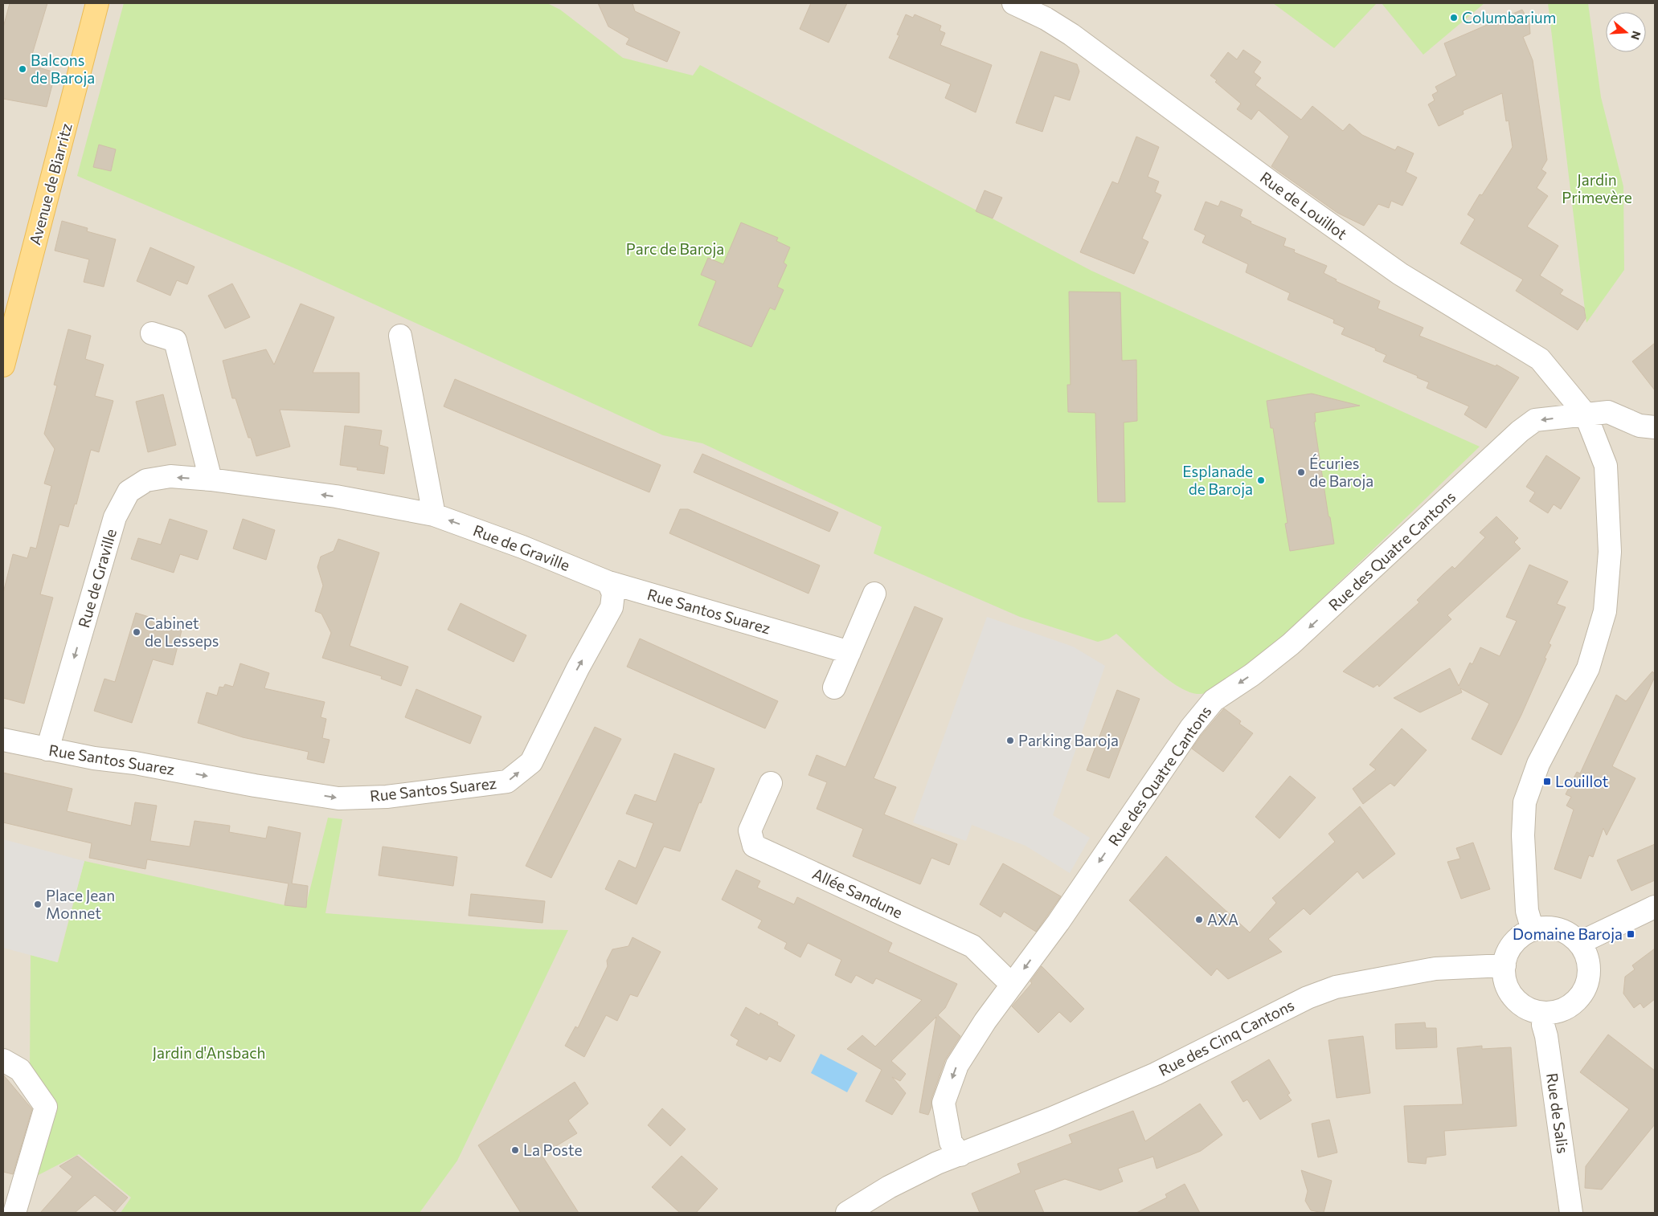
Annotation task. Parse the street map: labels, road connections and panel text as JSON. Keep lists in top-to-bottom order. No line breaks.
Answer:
{"streets":{"main road":["Avenue de Biarritz"],"street":["Rue de Louillot","Rue de Graville","Rue des Quatre Cantons","Rue Santos Suarez","Allée Sandune","Rue des Cinq Cantons","Rue de Salis"]},"crossings":[["Rue de Louillot","Rue des Quatre Cantons"],["Rue de Louillot","Rue des Cinq Cantons"],["Rue de Louillot","Rue de Salis"],["Rue de Graville","Rue Santos Suarez"],["Rue des Quatre Cantons","Allée Sandune"],["Rue des Quatre Cantons","Rue des Cinq Cantons"],["Rue des Cinq Cantons","Rue de Salis"]],"one_way":["Rue des Quatre Cantons","Rue Santos Suarez"],"parks":["Jardin Primevère","Parc de Baroja","Jardin d'Ansbach"],"places":{"other":["Columbarium","Balcons de Baroja","Écuries de Baroja","Esplanade de Baroja","Cabinet de Lesseps","Parking Baroja","Place Jean Monnet","AXA","La Poste"],"transit":["Louillot","Domaine Baroja"]},"north":"right"}
